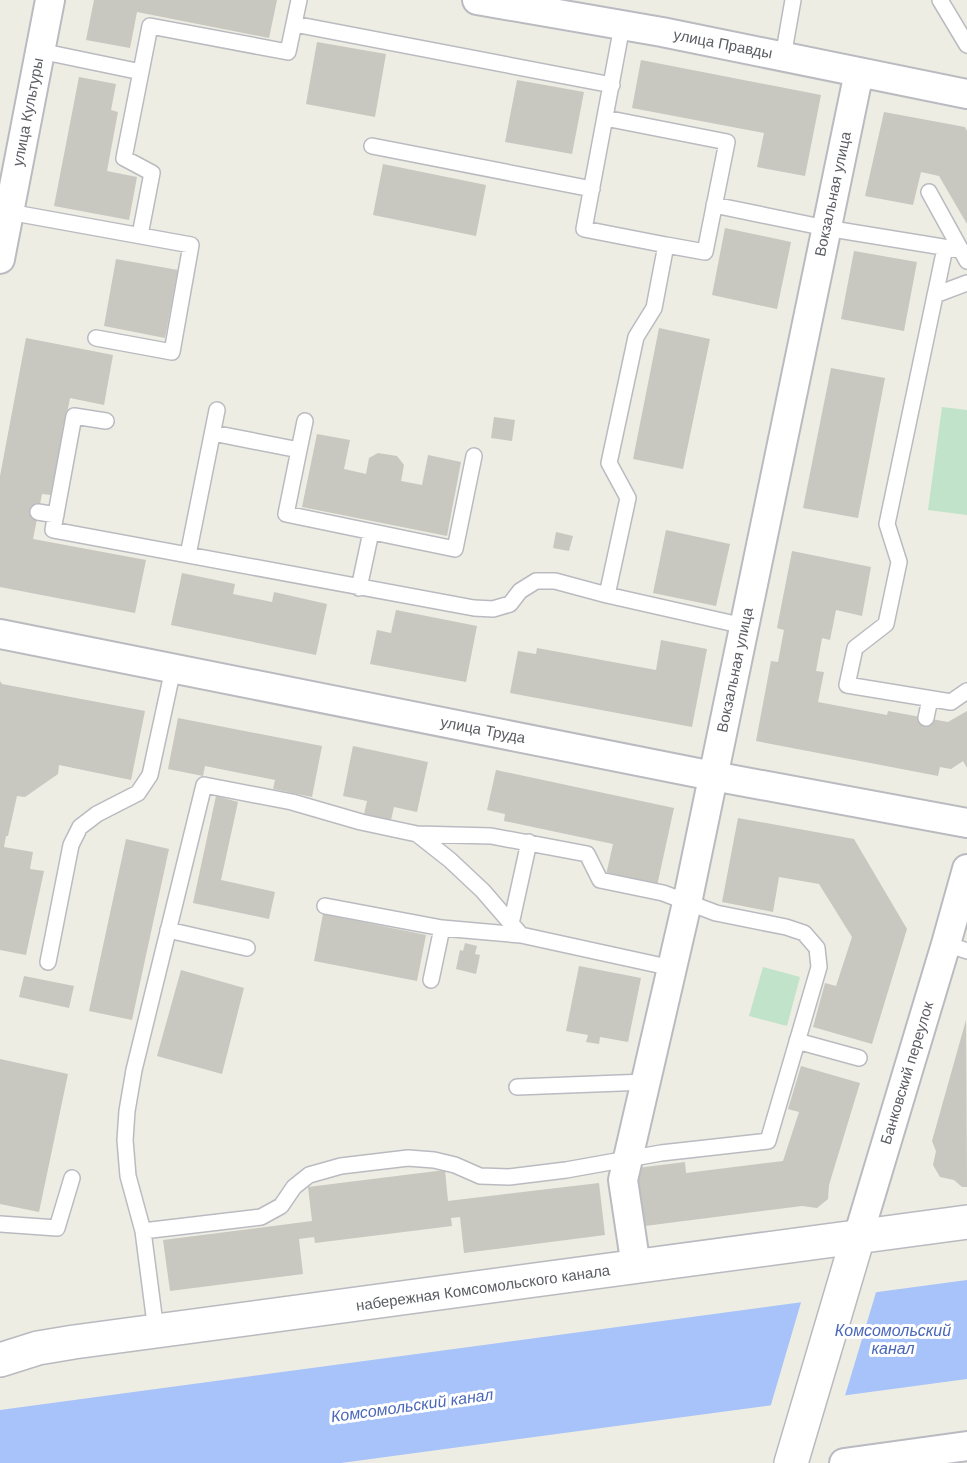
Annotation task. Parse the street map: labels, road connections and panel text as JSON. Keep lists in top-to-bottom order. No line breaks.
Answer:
{"streets":{"street":["улица Правды","улица Культуры","Вокзальная улица","улица Труда","Банковский переулок","набережная Комсомольского канала"]},"crossings":[["улица Правды","Вокзальная улица"],["Вокзальная улица","улица Труда"],["Вокзальная улица","набережная Комсомольского канала"],["Банковский переулок","набережная Комсомольского канала"]],"water":["Комсомольский канал"]}
